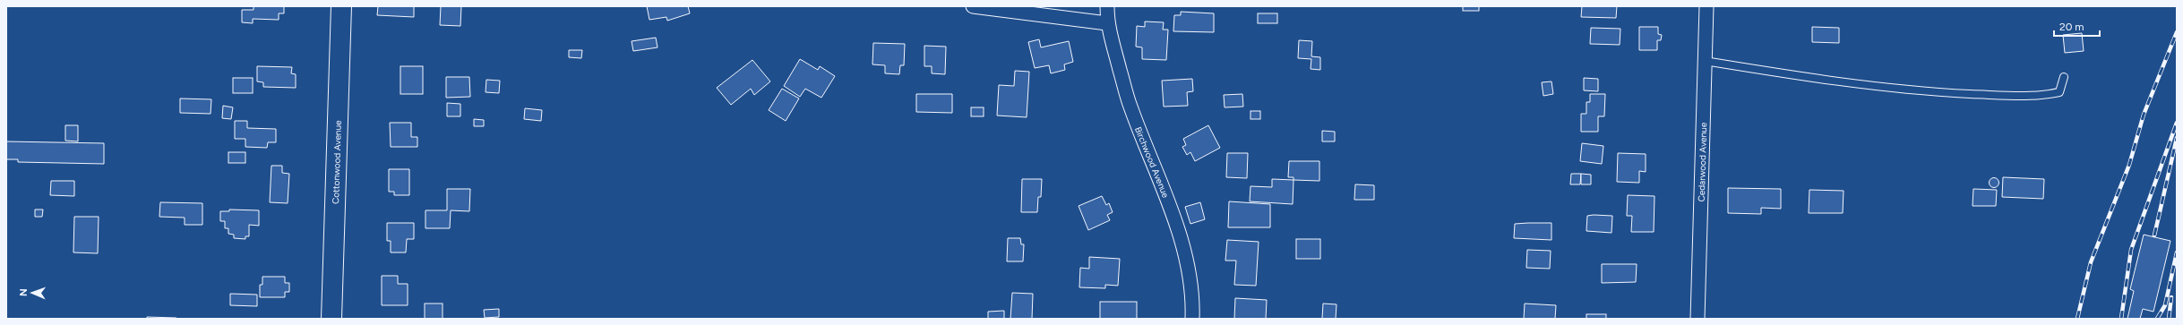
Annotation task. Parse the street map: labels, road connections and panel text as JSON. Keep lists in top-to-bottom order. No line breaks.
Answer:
{"streets":{"street":["Birchwood Avenue","Cedarwood Avenue","Cottonwood Avenue"]},"scale_bar":"20 m","north":"left"}
